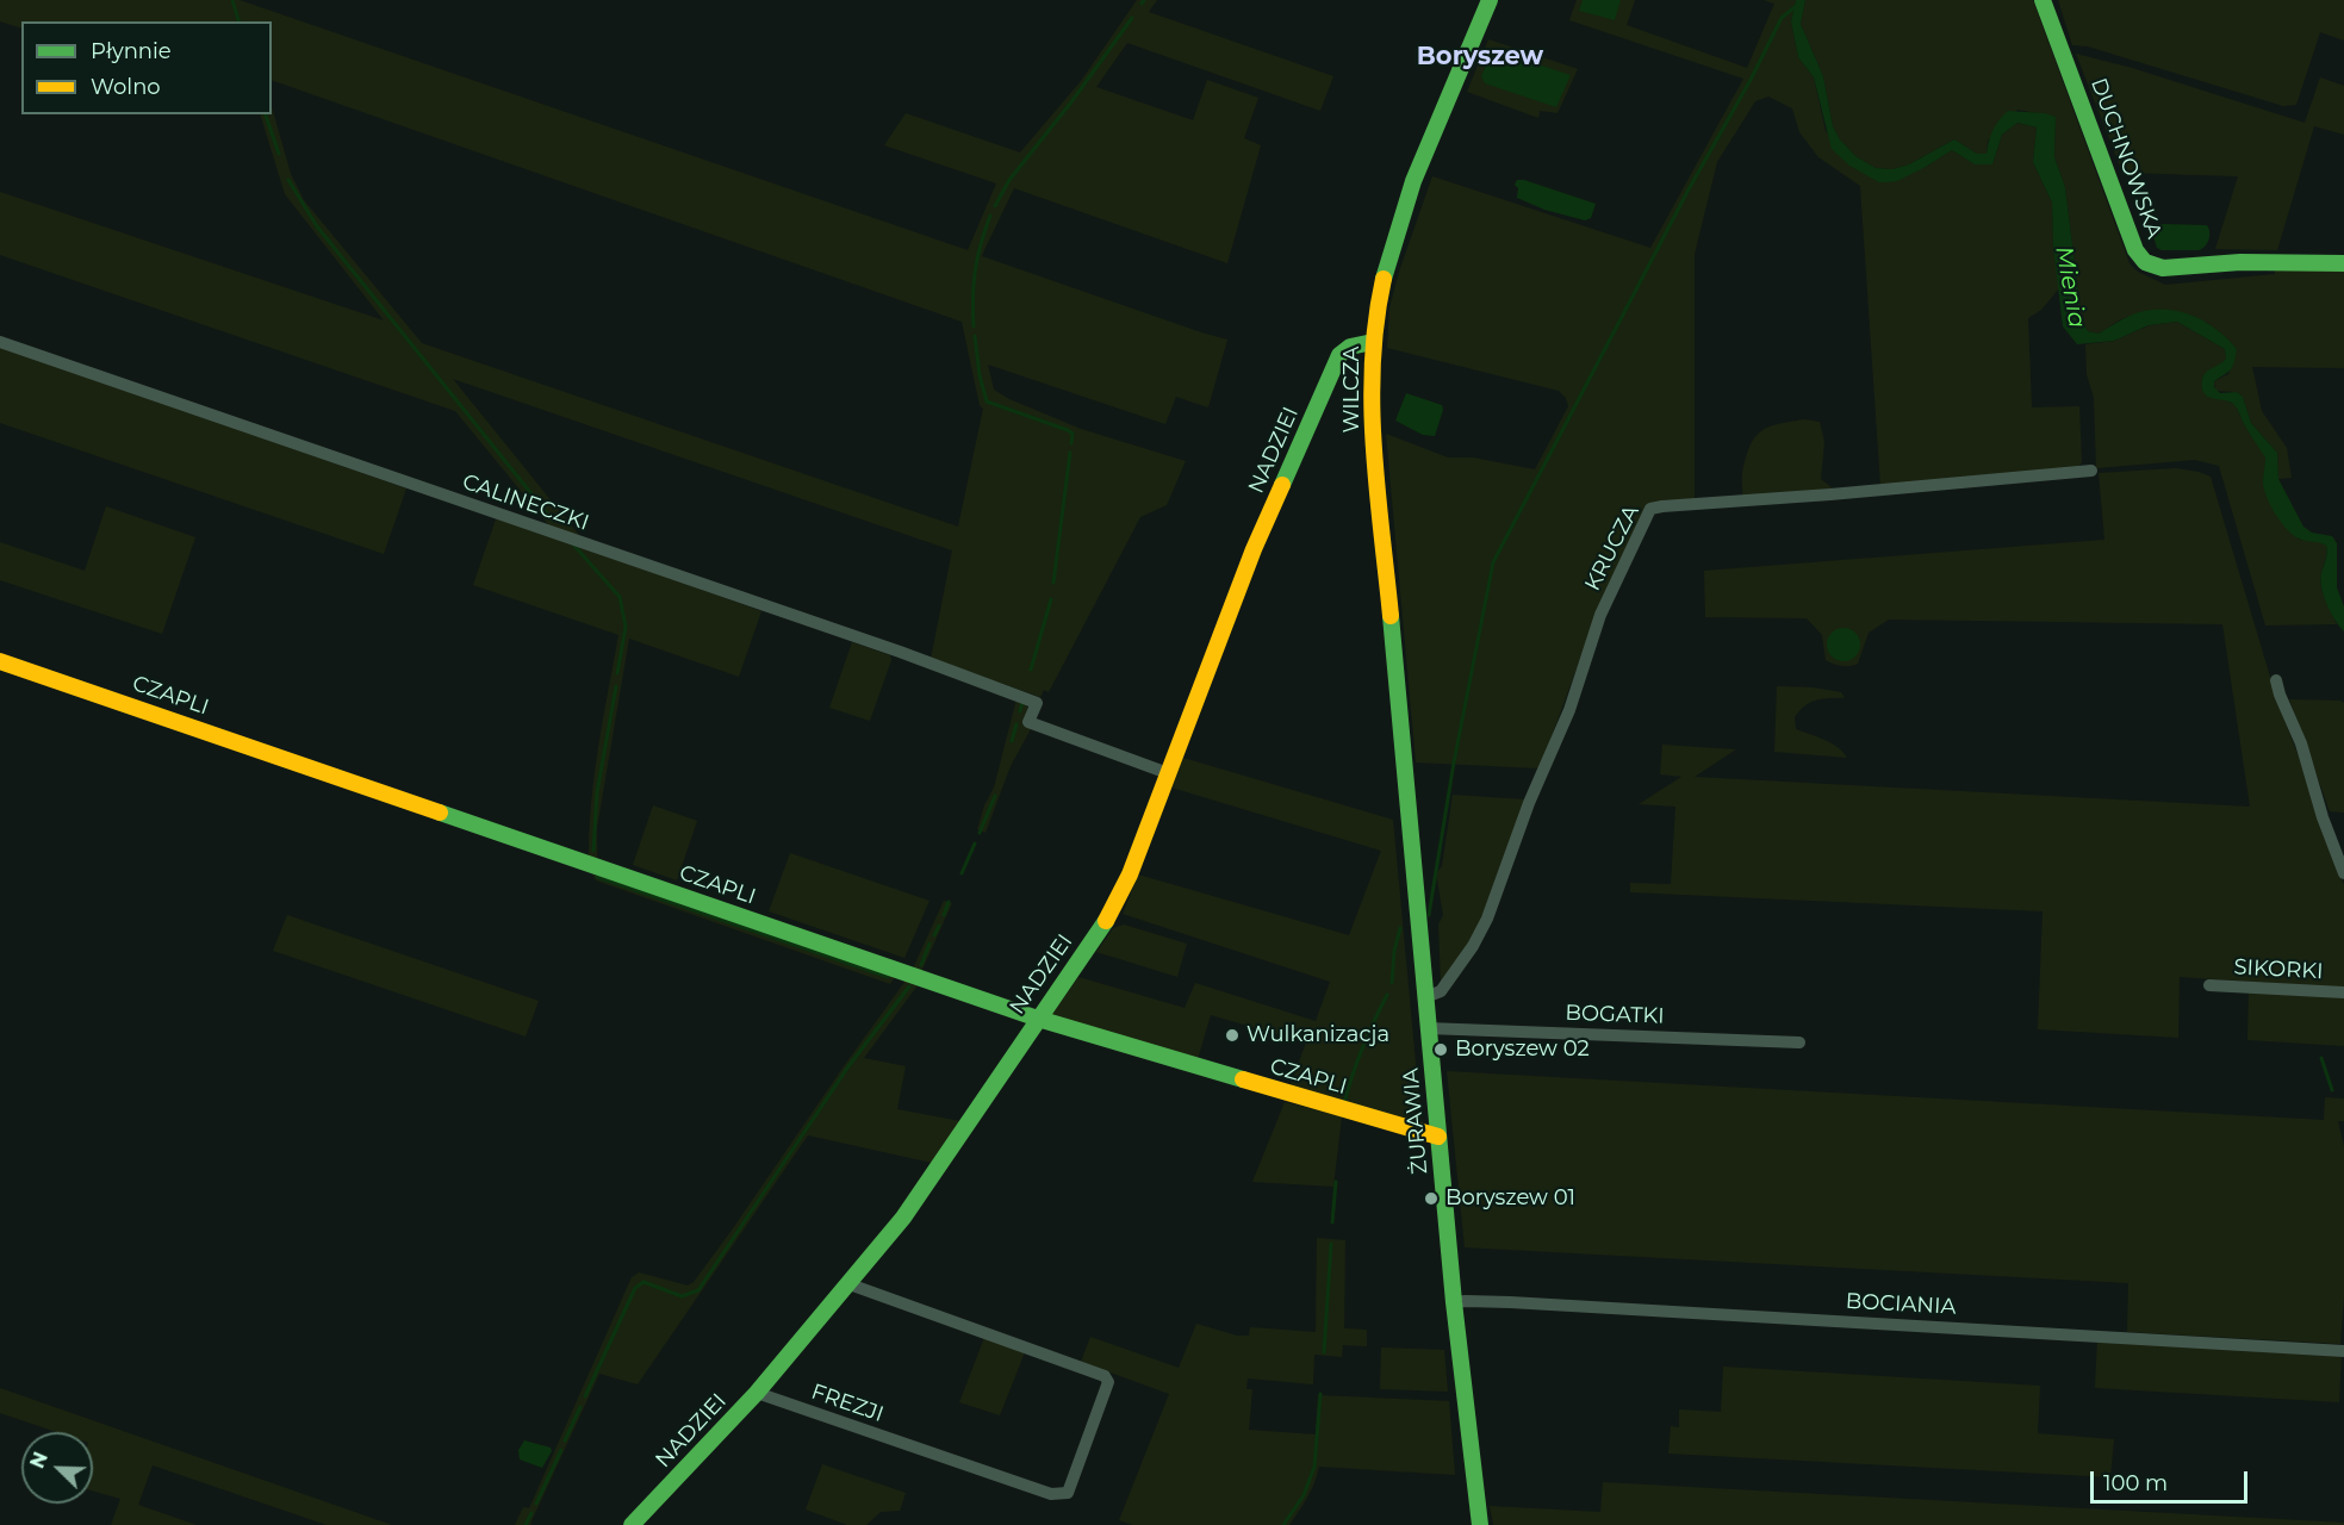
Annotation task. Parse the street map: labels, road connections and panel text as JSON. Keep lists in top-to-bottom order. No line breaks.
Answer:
{"streets":{"street":["DUCHNOWSKA","WILCZA","NADZIEI","CALINECZKI","KRUCZA","CZAPLI","SIKORKI","BOGATKI","ŻURAWIA","BOCIANIA","FREZJI"]},"crossings":[["WILCZA","NADZIEI"],["WILCZA","ŻURAWIA"],["NADZIEI","CALINECZKI"],["NADZIEI","CZAPLI"],["NADZIEI","FREZJI"],["KRUCZA","ŻURAWIA"],["CZAPLI","ŻURAWIA"],["BOGATKI","ŻURAWIA"],["ŻURAWIA","BOCIANIA"]],"districts":["Boryszew"],"water":["Mienia"],"places":["Wulkanizacja","Boryszew 02","Boryszew 01"],"legend":["Płynnie","Wolno"],"scale_bar":"100 m","north":"top left"}
